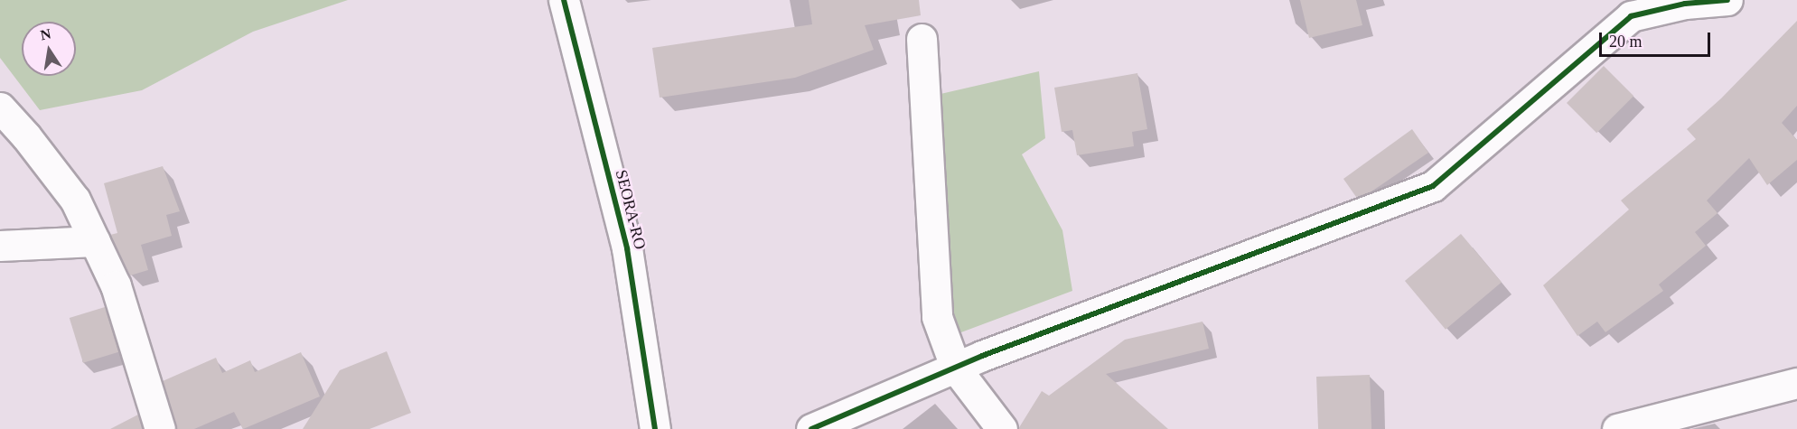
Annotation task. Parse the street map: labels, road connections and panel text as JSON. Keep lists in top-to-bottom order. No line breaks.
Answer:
{"streets":{"street":["SEORA-RO"]},"scale_bar":"20 m","north":"top"}
